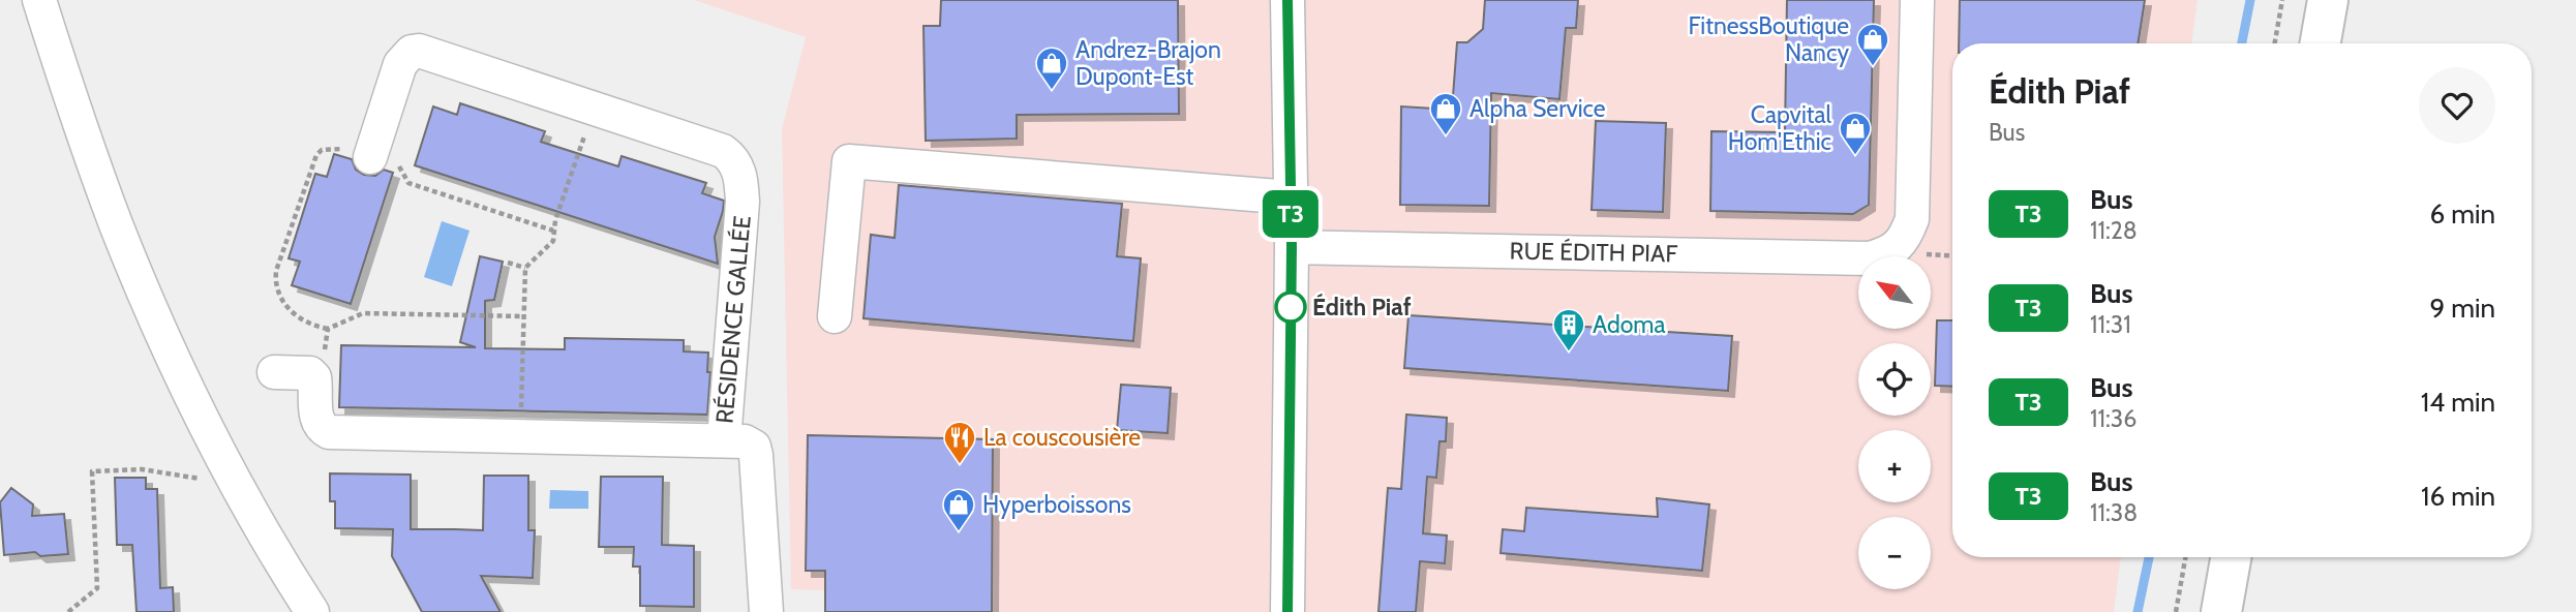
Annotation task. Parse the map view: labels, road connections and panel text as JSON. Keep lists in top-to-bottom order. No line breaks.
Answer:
{"streets":{"street":["RUE ÉDITH PIAF","RÉSIDENCE GALLÉE"]},"places":{"shop":["FitnessBoutique Nancy","Andrez-Brajon Dupont-Est","Alpha Service","Capvital Hom'Ethic","Hyperboissons"],"other":["Édith Piaf"],"building":["Adoma"],"restaurant":["La couscousière"]},"lines":["bus line T3"],"north":"top left","page":{"on_map":"T3","heading":["Édith Piaf","Bus"],"list":[{"mark":"T3","name":"Bus","note":"11:28","value":"6 min"},{"mark":"T3","name":"Bus","note":"11:31","value":"9 min"},{"mark":"T3","name":"Bus","note":"11:36","value":"14 min"},{"mark":"T3","name":"Bus","note":"11:38","value":"16 min"}],"map_buttons":["+","−"]}}
